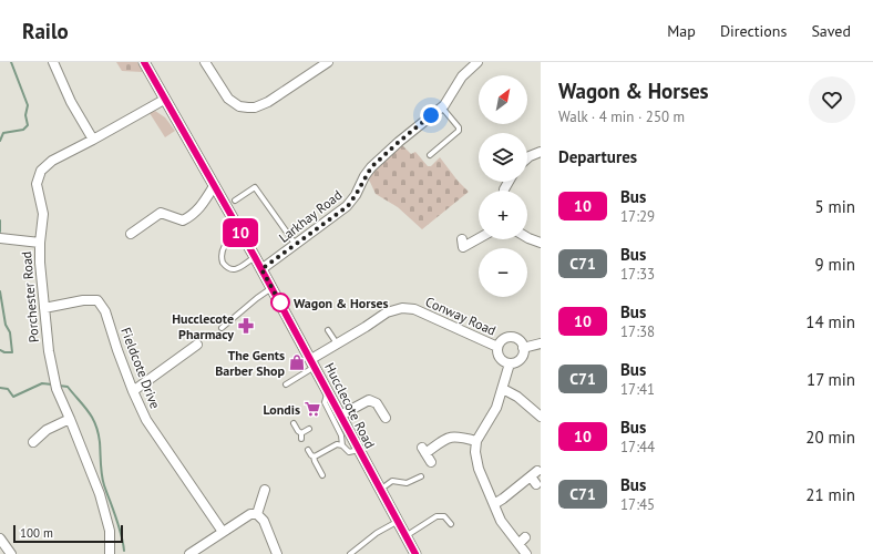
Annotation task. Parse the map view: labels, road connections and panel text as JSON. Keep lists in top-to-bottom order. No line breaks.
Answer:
{"streets":{"street":["Larkhay Road","Porchester Road","Conway Road","Fieldcote Drive","Hucclecote Road"]},"crossings":[["Larkhay Road","Hucclecote Road"],["Porchester Road","Fieldcote Drive"],["Porchester Road","Hucclecote Road"]],"places":{"other":["Wagon & Horses"],"pharmacy":["Hucclecote Pharmacy"],"shop":["The Gents Barber Shop"],"supermarket":["Londis"]},"lines":["bus line 10"],"scale_bar":"100 m","north":"top right","page":{"header":"Railo","nav":["Map","Directions","Saved"],"on_map":"10","heading":[["Wagon & Horses","Walk · 4 min · 250 m"],"Departures"],"map_buttons":["+","−"],"list":[{"mark":"10","name":"Bus","note":"17:29","value":"5 min"},{"mark":"C71","name":"Bus","note":"17:33","value":"9 min"},{"mark":"10","name":"Bus","note":"17:38","value":"14 min"},{"mark":"C71","name":"Bus","note":"17:41","value":"17 min"},{"mark":"10","name":"Bus","note":"17:44","value":"20 min"},{"mark":"C71","name":"Bus","note":"17:45","value":"21 min"}],"scale":"100 m"}}
